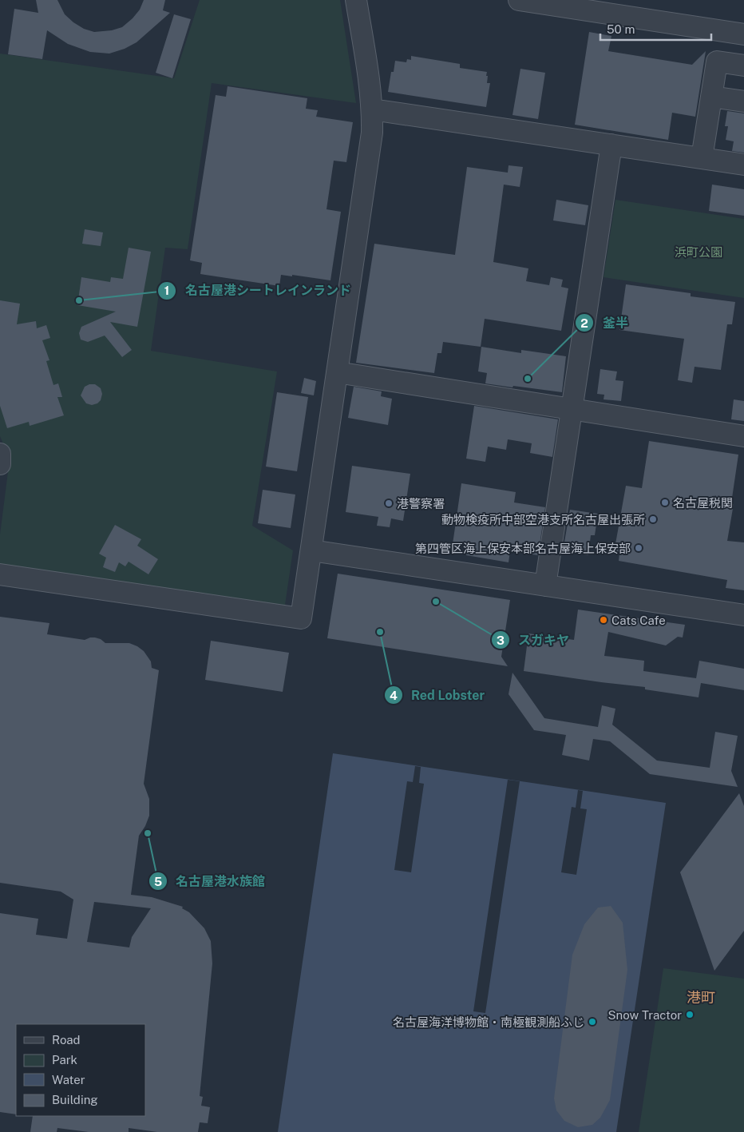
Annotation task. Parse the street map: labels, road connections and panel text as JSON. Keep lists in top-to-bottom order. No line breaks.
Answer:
{"districts":["港町"],"parks":["浜町公園"],"places":["名古屋港シートレインランド","釜半","名古屋税関","港警察署","動物検疫所中部空港支所名古屋出張所","第四管区海上保安本部名古屋海上保安部","スガキヤ","Cats Cafe","Red Lobster","名古屋港水族館","Snow Tractor","名古屋海洋博物館・南極観測船ふじ"],"legend":["Road","Park","Water","Building"],"scale_bar":"50 m"}
